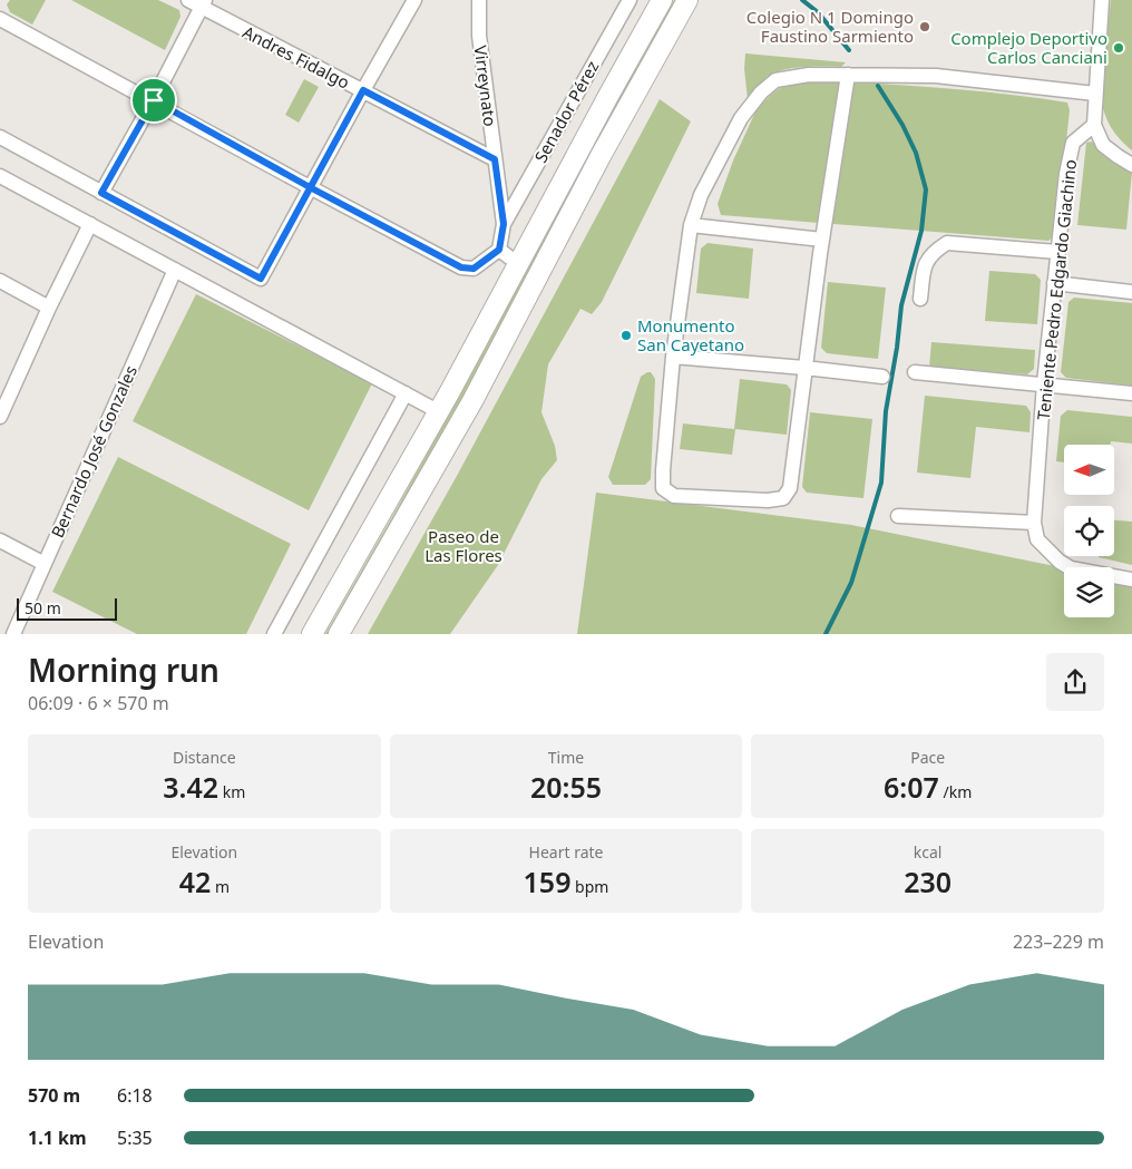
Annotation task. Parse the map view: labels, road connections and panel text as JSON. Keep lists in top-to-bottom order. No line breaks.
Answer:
{"streets":{"street":["Andres Fidalgo","Virreynato","Senador Pérez","Teniente Pedro Edgardo Giachino","Bernardo José Gonzales"]},"crossings":[["Andres Fidalgo","Virreynato"],["Virreynato","Senador Pérez"]],"parks":["Paseo de Las Flores"],"places":["Colegio N 1 Domingo Faustino Sarmiento","Complejo Deportivo Carlos Canciani","Monumento San Cayetano"],"scale_bar":"50 m","north":"left","page":{"scale":"50 m","heading":["Morning run","06:09 · 6 × 570 m"],"stats":[["Distance","3.42 km"],["Time","20:55"],["Pace","6:07 /km"],["Elevation","42 m"],["Heart rate","159 bpm"],["kcal","230"]],"chart":["Elevation","223–229 m"],"list":[{"name":"570 m","note":"6:18"},{"name":"1.1 km","note":"5:35"}]}}
